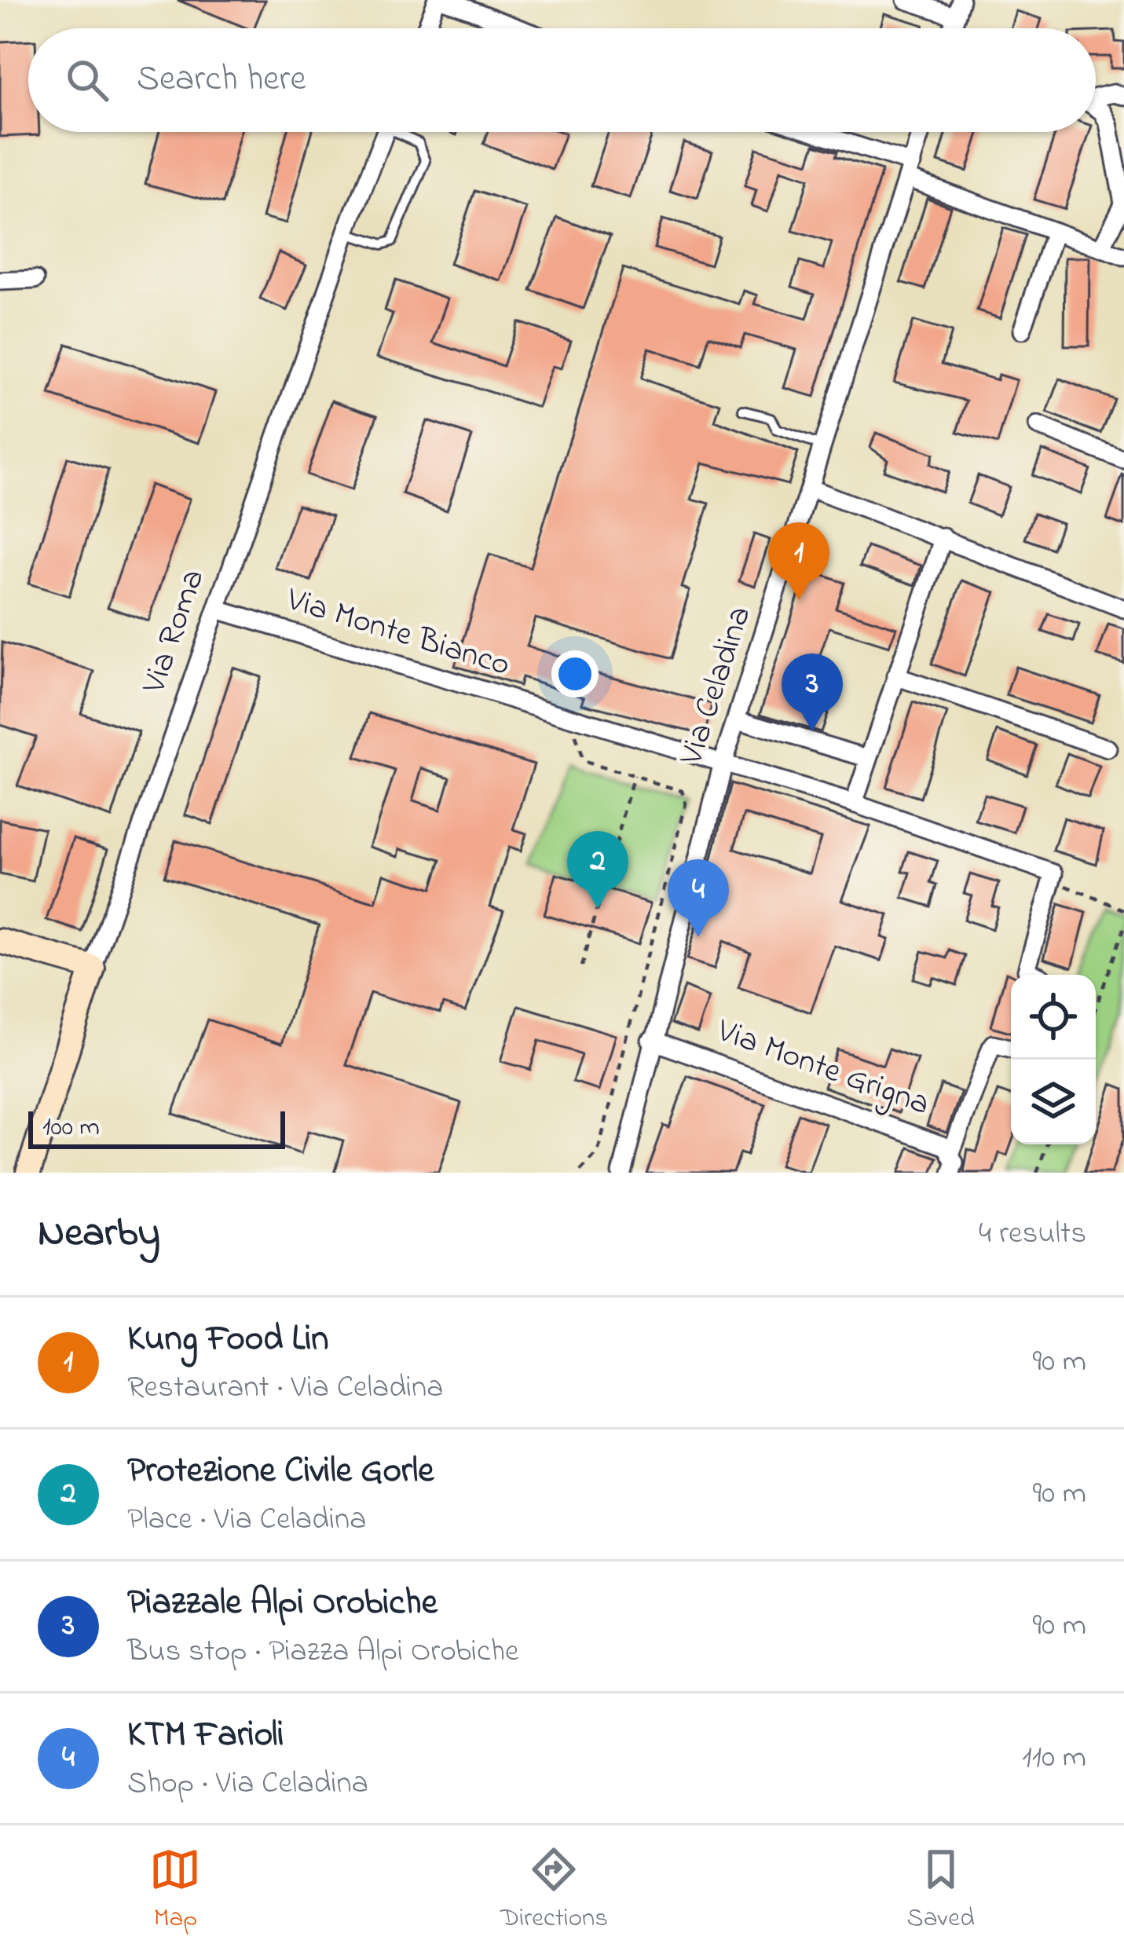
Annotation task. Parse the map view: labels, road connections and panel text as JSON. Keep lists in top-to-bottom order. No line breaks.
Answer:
{"streets":{"street":["Via Roma","Via Monte Bianco","Via Celadina","Via Monte Grigna"]},"crossings":[["Via Roma","Via Monte Bianco"],["Via Monte Bianco","Via Celadina"],["Via Celadina","Via Monte Grigna"]],"scale_bar":"100 m","page":{"search":"Search here","pins":["1","3","2","4"],"scale":"100 m","heading":["Nearby","4 results"],"list":[{"mark":"1","name":"Kung Food Lin","note":"Restaurant · Via Celadina","value":"90 m"},{"mark":"2","name":"Protezione Civile Gorle","note":"Place · Via Celadina","value":"90 m"},{"mark":"3","name":"Piazzale Alpi Orobiche","note":"Bus stop · Piazza Alpi Orobiche","value":"90 m"},{"mark":"4","name":"KTM Farioli","note":"Shop · Via Celadina","value":"110 m"}],"nav":["Map","Directions","Saved"]}}
